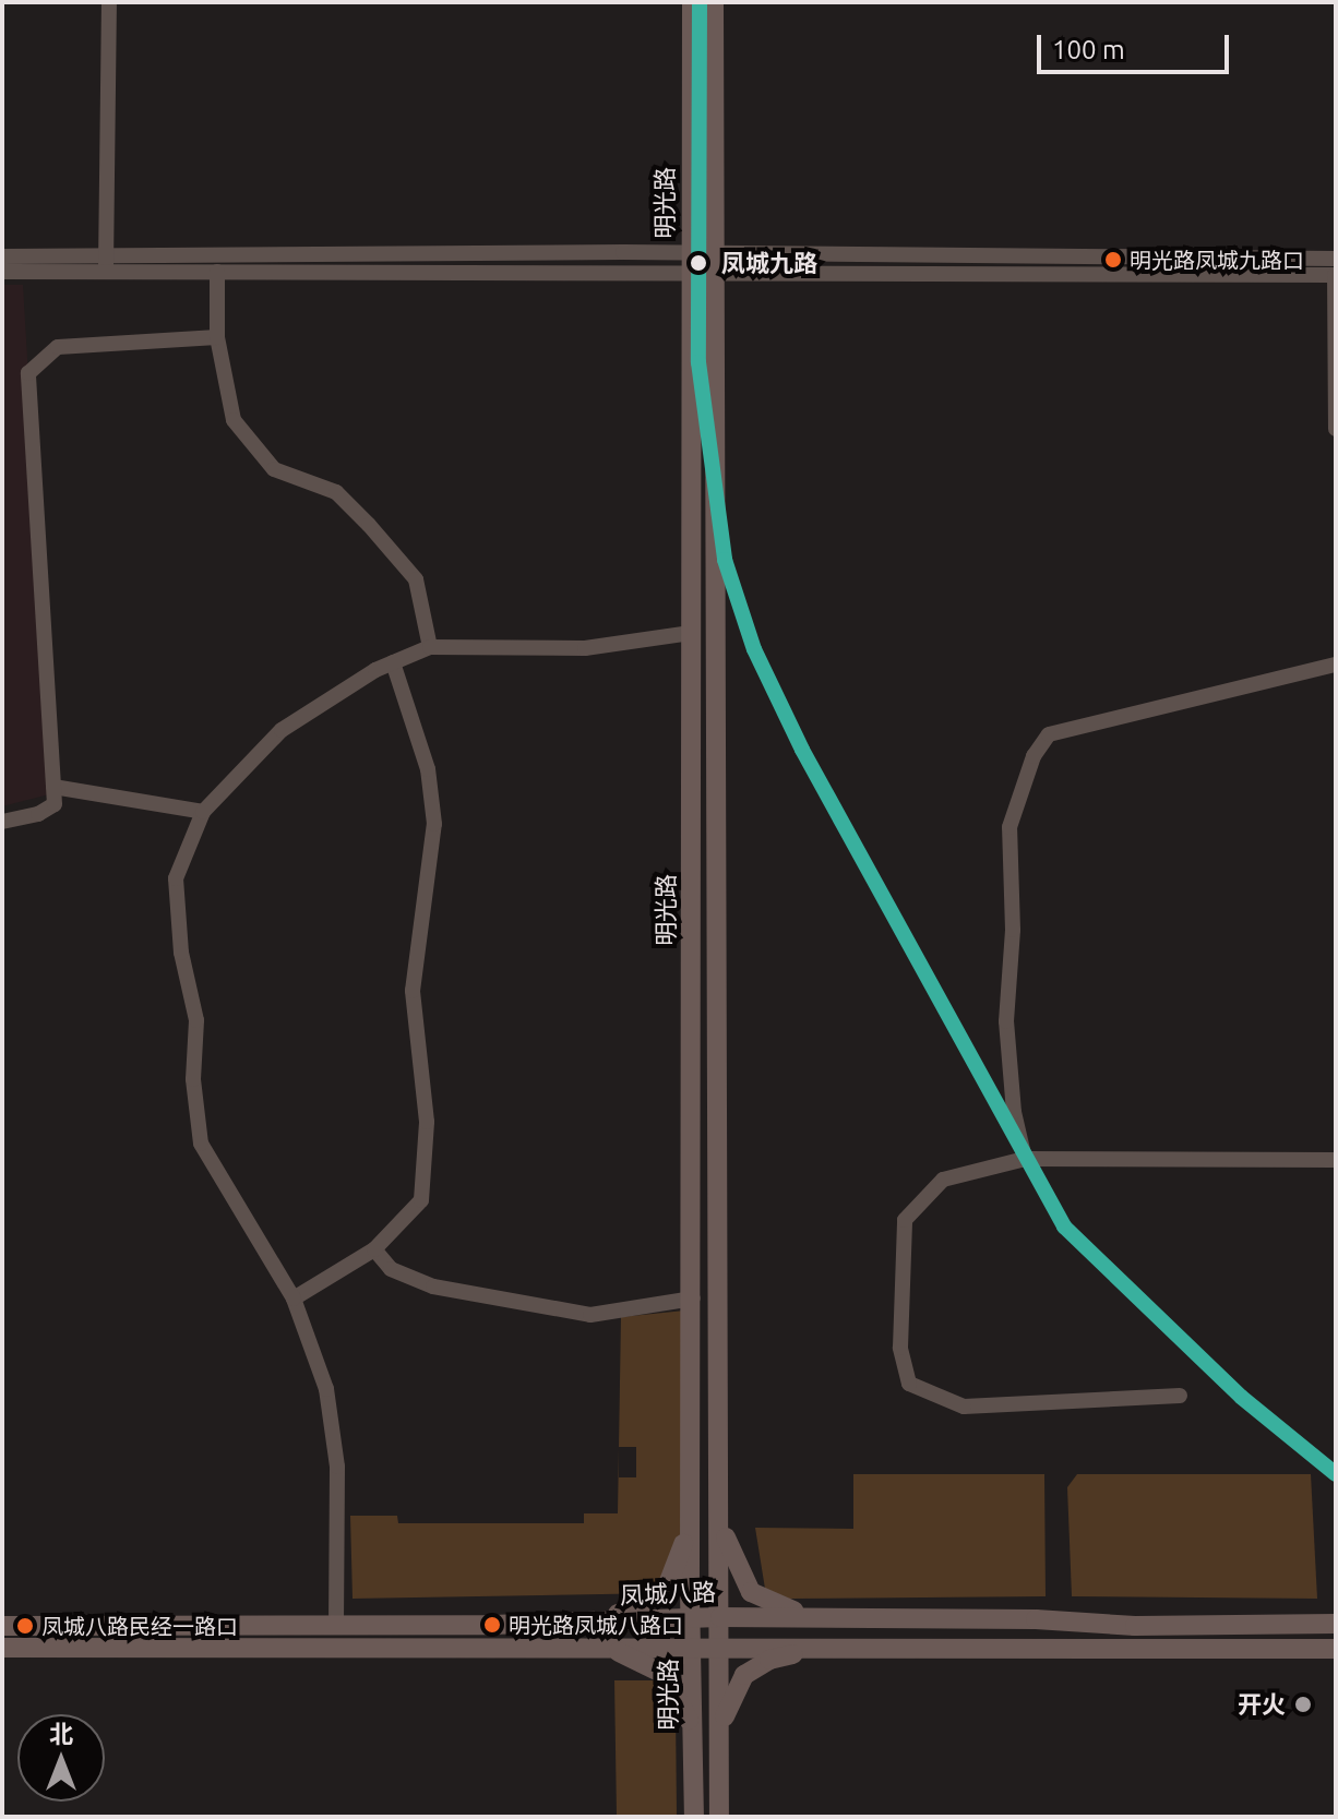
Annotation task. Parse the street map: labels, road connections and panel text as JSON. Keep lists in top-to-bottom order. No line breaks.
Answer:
{"streets":{"main road":["明光路","凤城八路"]},"crossings":[["明光路","凤城八路"]],"places":["明光路凤城九路口","凤城九路","明光路凤城八路口","凤城八路民经一路口","开火"],"scale_bar":"100 m","north":"top"}
